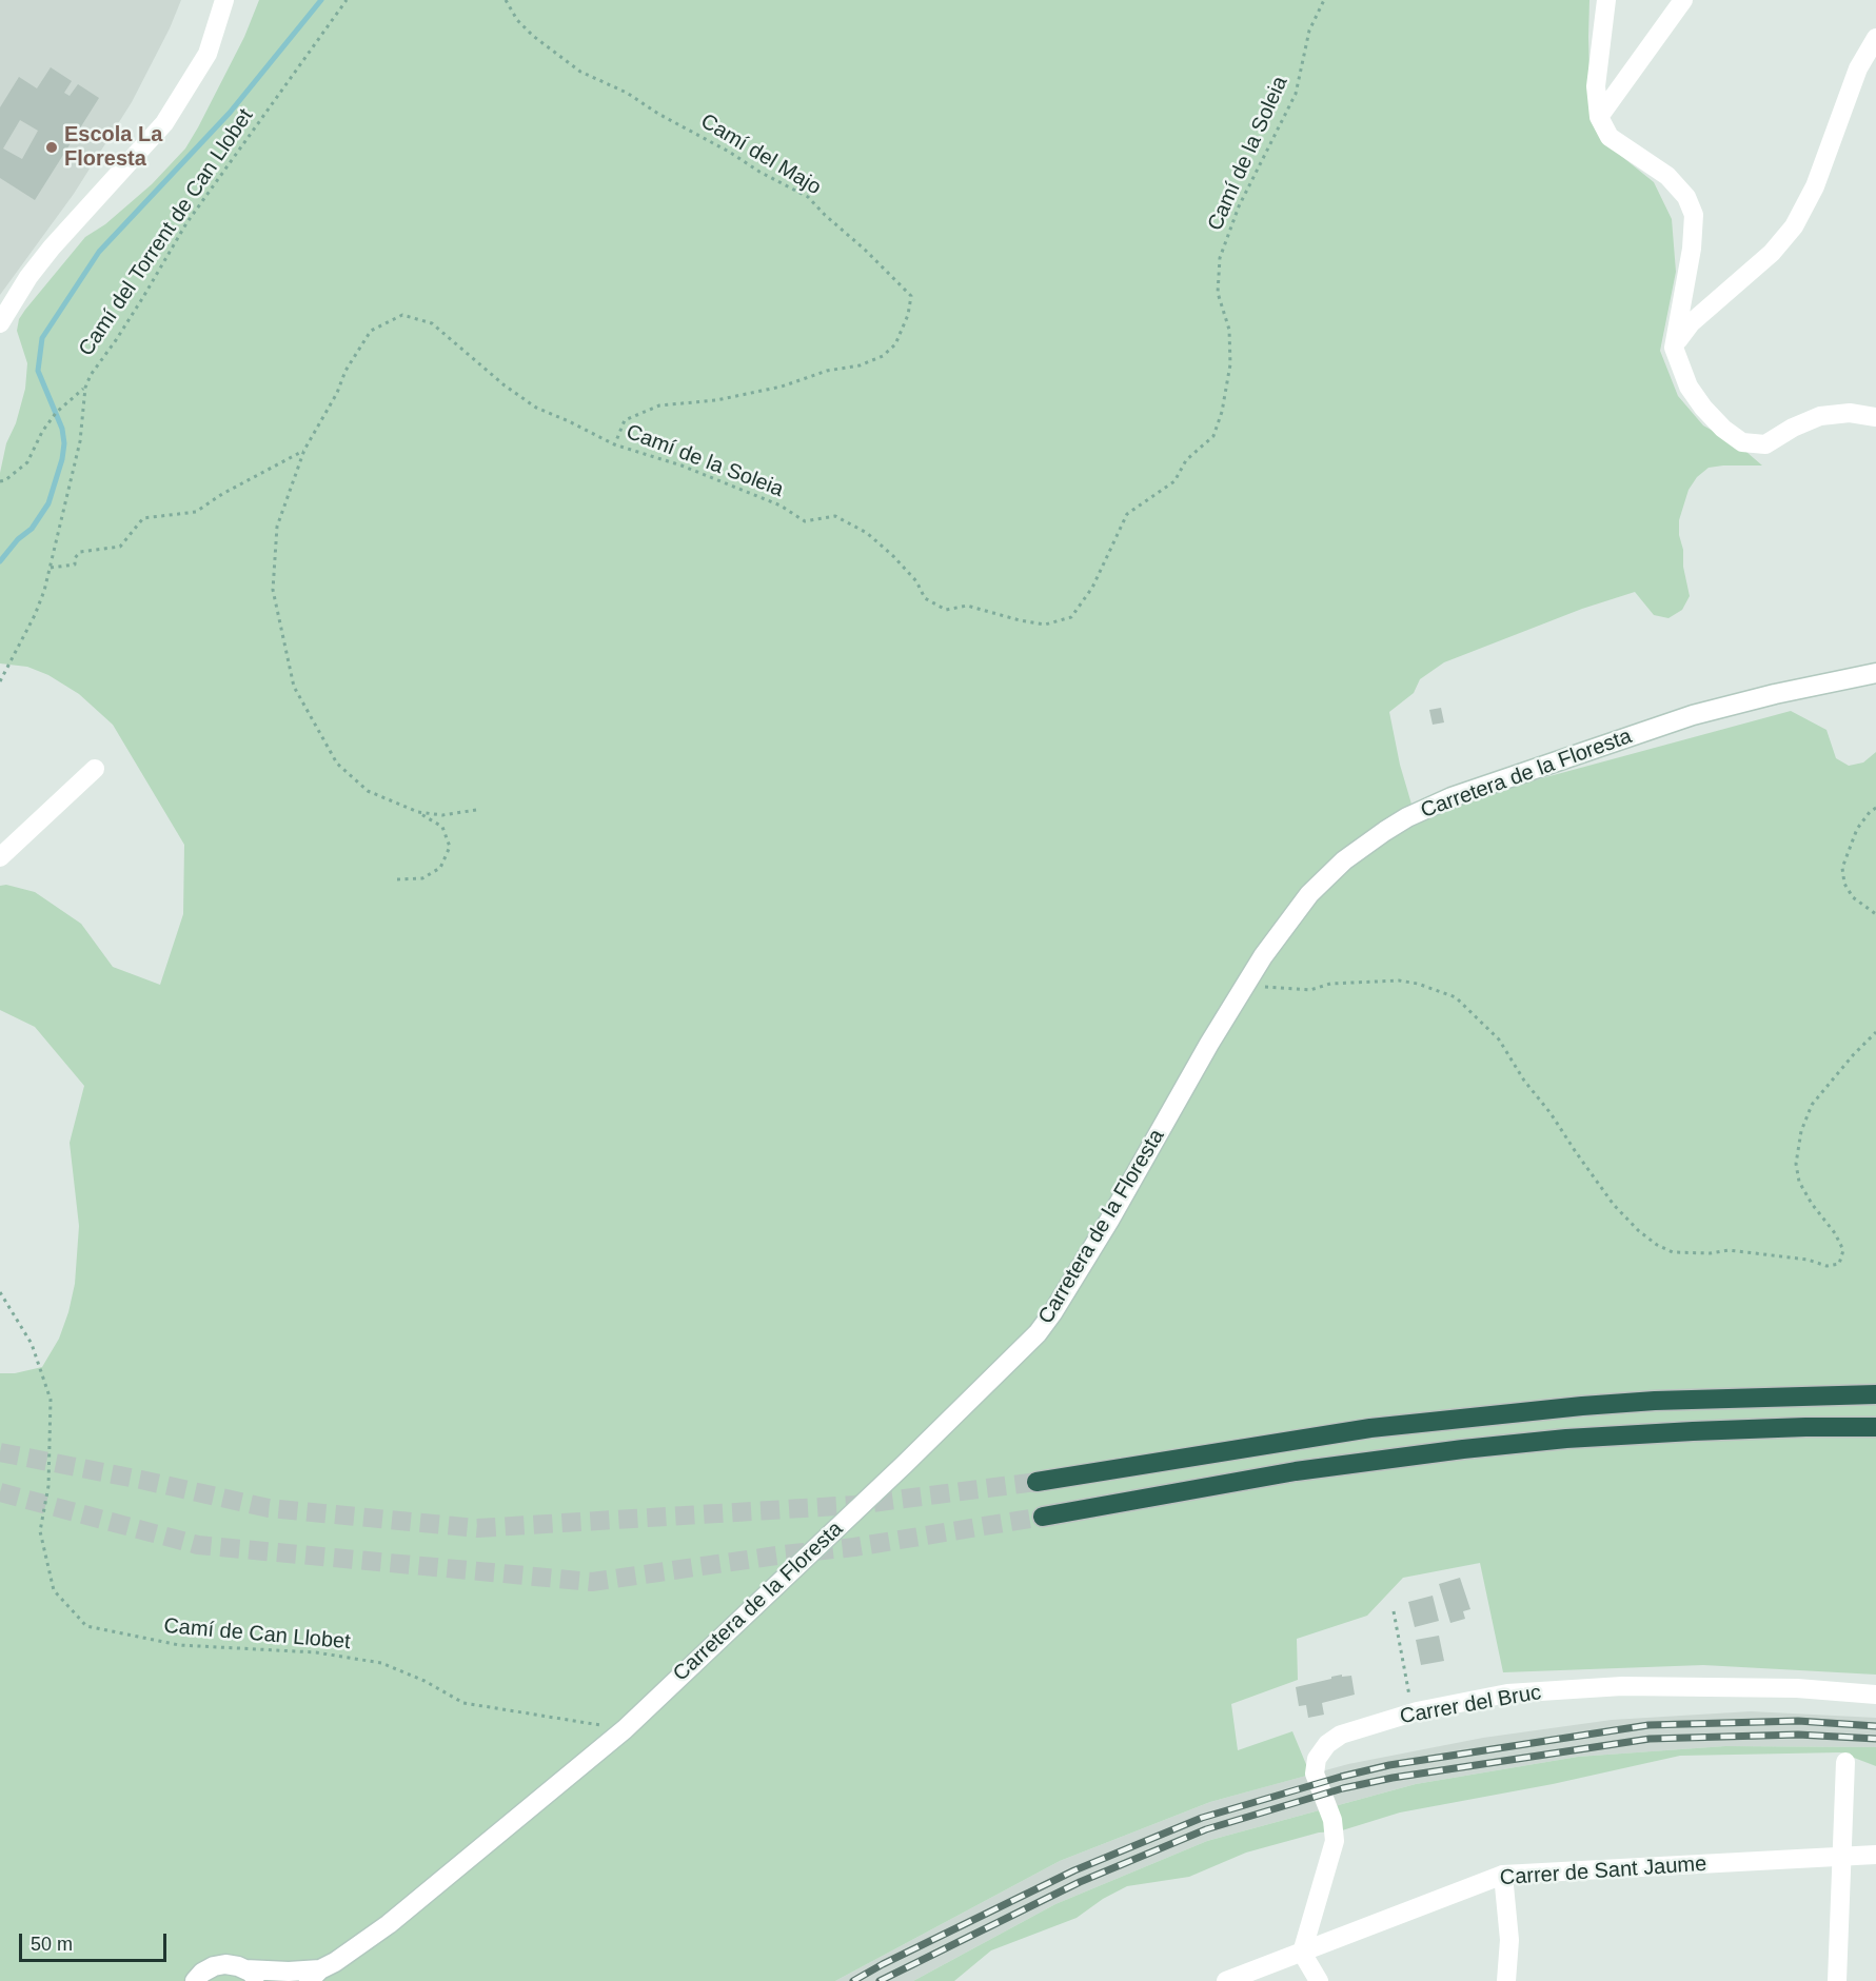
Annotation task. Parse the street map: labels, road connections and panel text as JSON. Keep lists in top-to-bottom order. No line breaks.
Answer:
{"streets":{"street":["Carretera de la Floresta","Carrer del Bruc","Carrer de Sant Jaume"],"path":["Camí de la Soleia","Camí del Majo","Camí del Torrent de Can Llobet","Camí de Can Llobet"]},"crossings":[["Camí de la Soleia","Camí del Majo"],["Carretera de la Floresta","Camí de Can Llobet"],["Carrer del Bruc","Carrer de Sant Jaume"]],"places":["Escola La Floresta"],"scale_bar":"50 m"}
